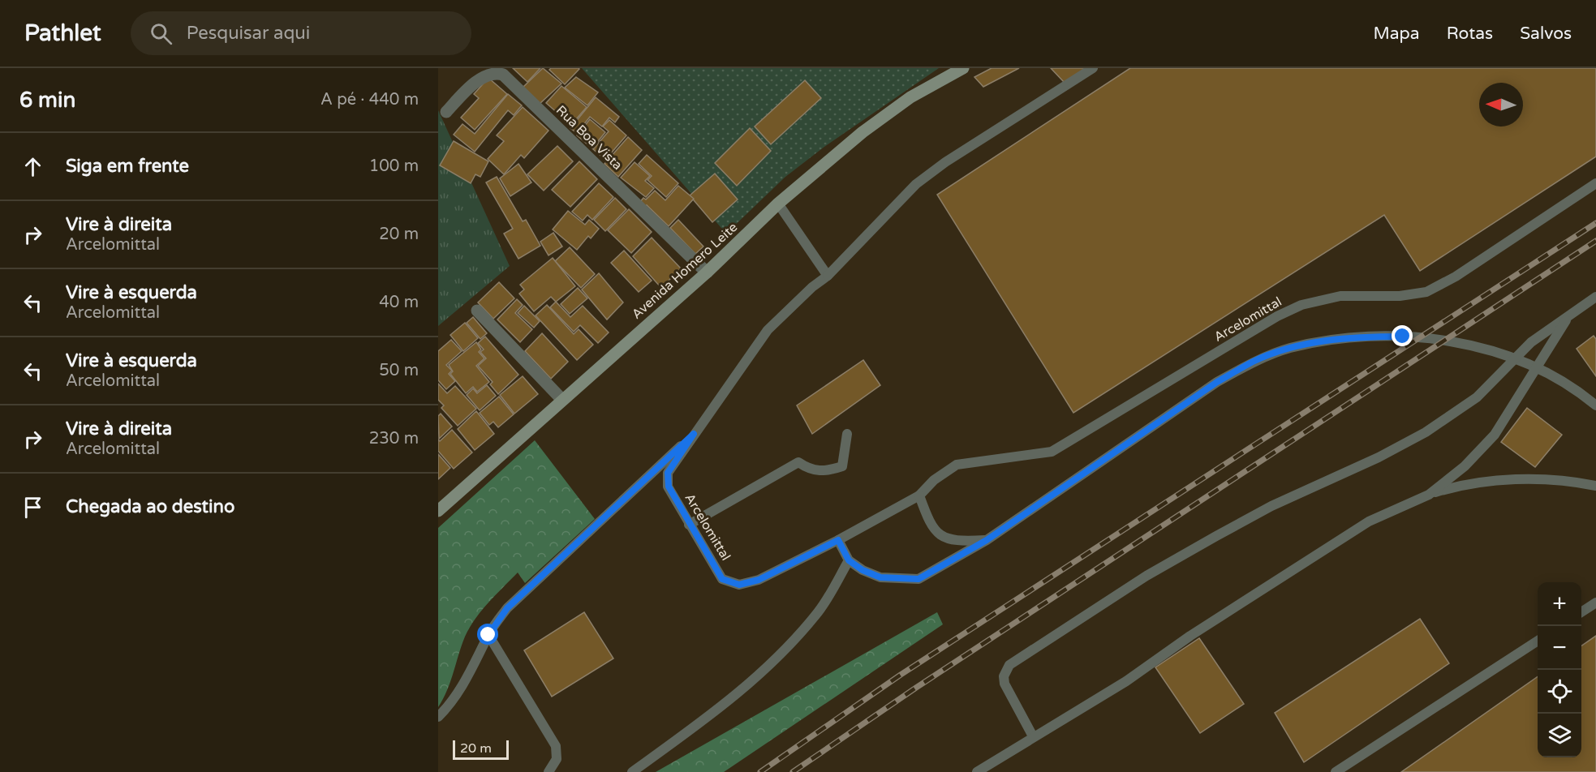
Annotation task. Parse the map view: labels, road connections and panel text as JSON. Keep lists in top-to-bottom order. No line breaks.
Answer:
{"streets":{"street":["Rua Boa Vista","Avenida Homero Leite"],"lane":["Arcelomittal"]},"crossings":[["Rua Boa Vista","Avenida Homero Leite"]],"scale_bar":"20 m","north":"left","page":{"header":"Pathlet","search":"Pesquisar aqui","nav":["Mapa","Rotas","Salvos"],"heading":["6 min","A pé · 440 m"],"list":[["Siga em frente","100 m"],["Vire à direita","Arcelomittal","20 m"],["Vire à esquerda","Arcelomittal","40 m"],["Vire à esquerda","Arcelomittal","50 m"],["Vire à direita","Arcelomittal","230 m"],"Chegada ao destino"],"map_buttons":["+","−"],"scale":"20 m"}}
